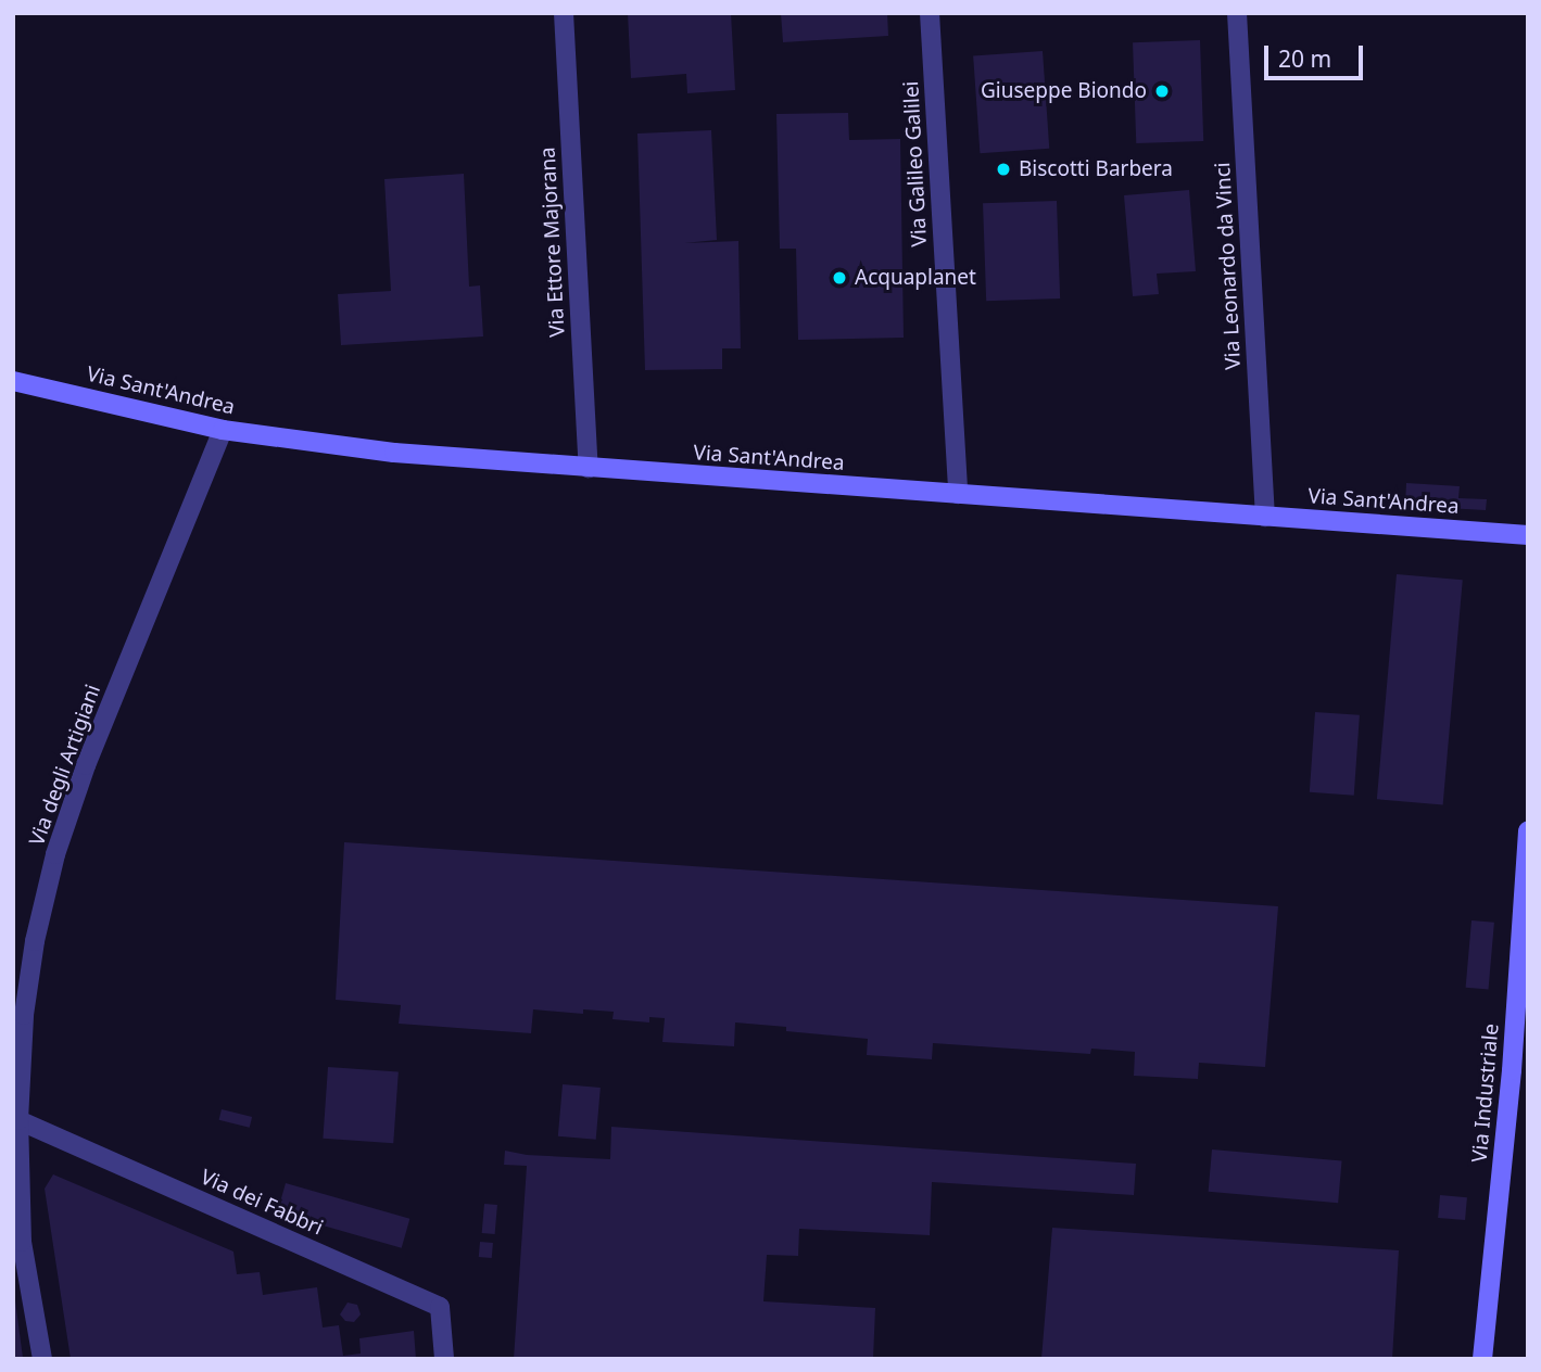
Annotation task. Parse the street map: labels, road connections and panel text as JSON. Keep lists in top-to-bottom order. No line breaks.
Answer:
{"streets":{"street":["Via Galileo Galilei","Via Ettore Majorana","Via Leonardo da Vinci","Via Sant'Andrea","Via degli Artigiani","Via Industriale","Via dei Fabbri"]},"crossings":[["Via Galileo Galilei","Via Sant'Andrea"],["Via Ettore Majorana","Via Sant'Andrea"],["Via Leonardo da Vinci","Via Sant'Andrea"],["Via Sant'Andrea","Via degli Artigiani"],["Via degli Artigiani","Via dei Fabbri"]],"places":["Giuseppe Biondo","Biscotti Barbera","Acquaplanet"],"scale_bar":"20 m"}
